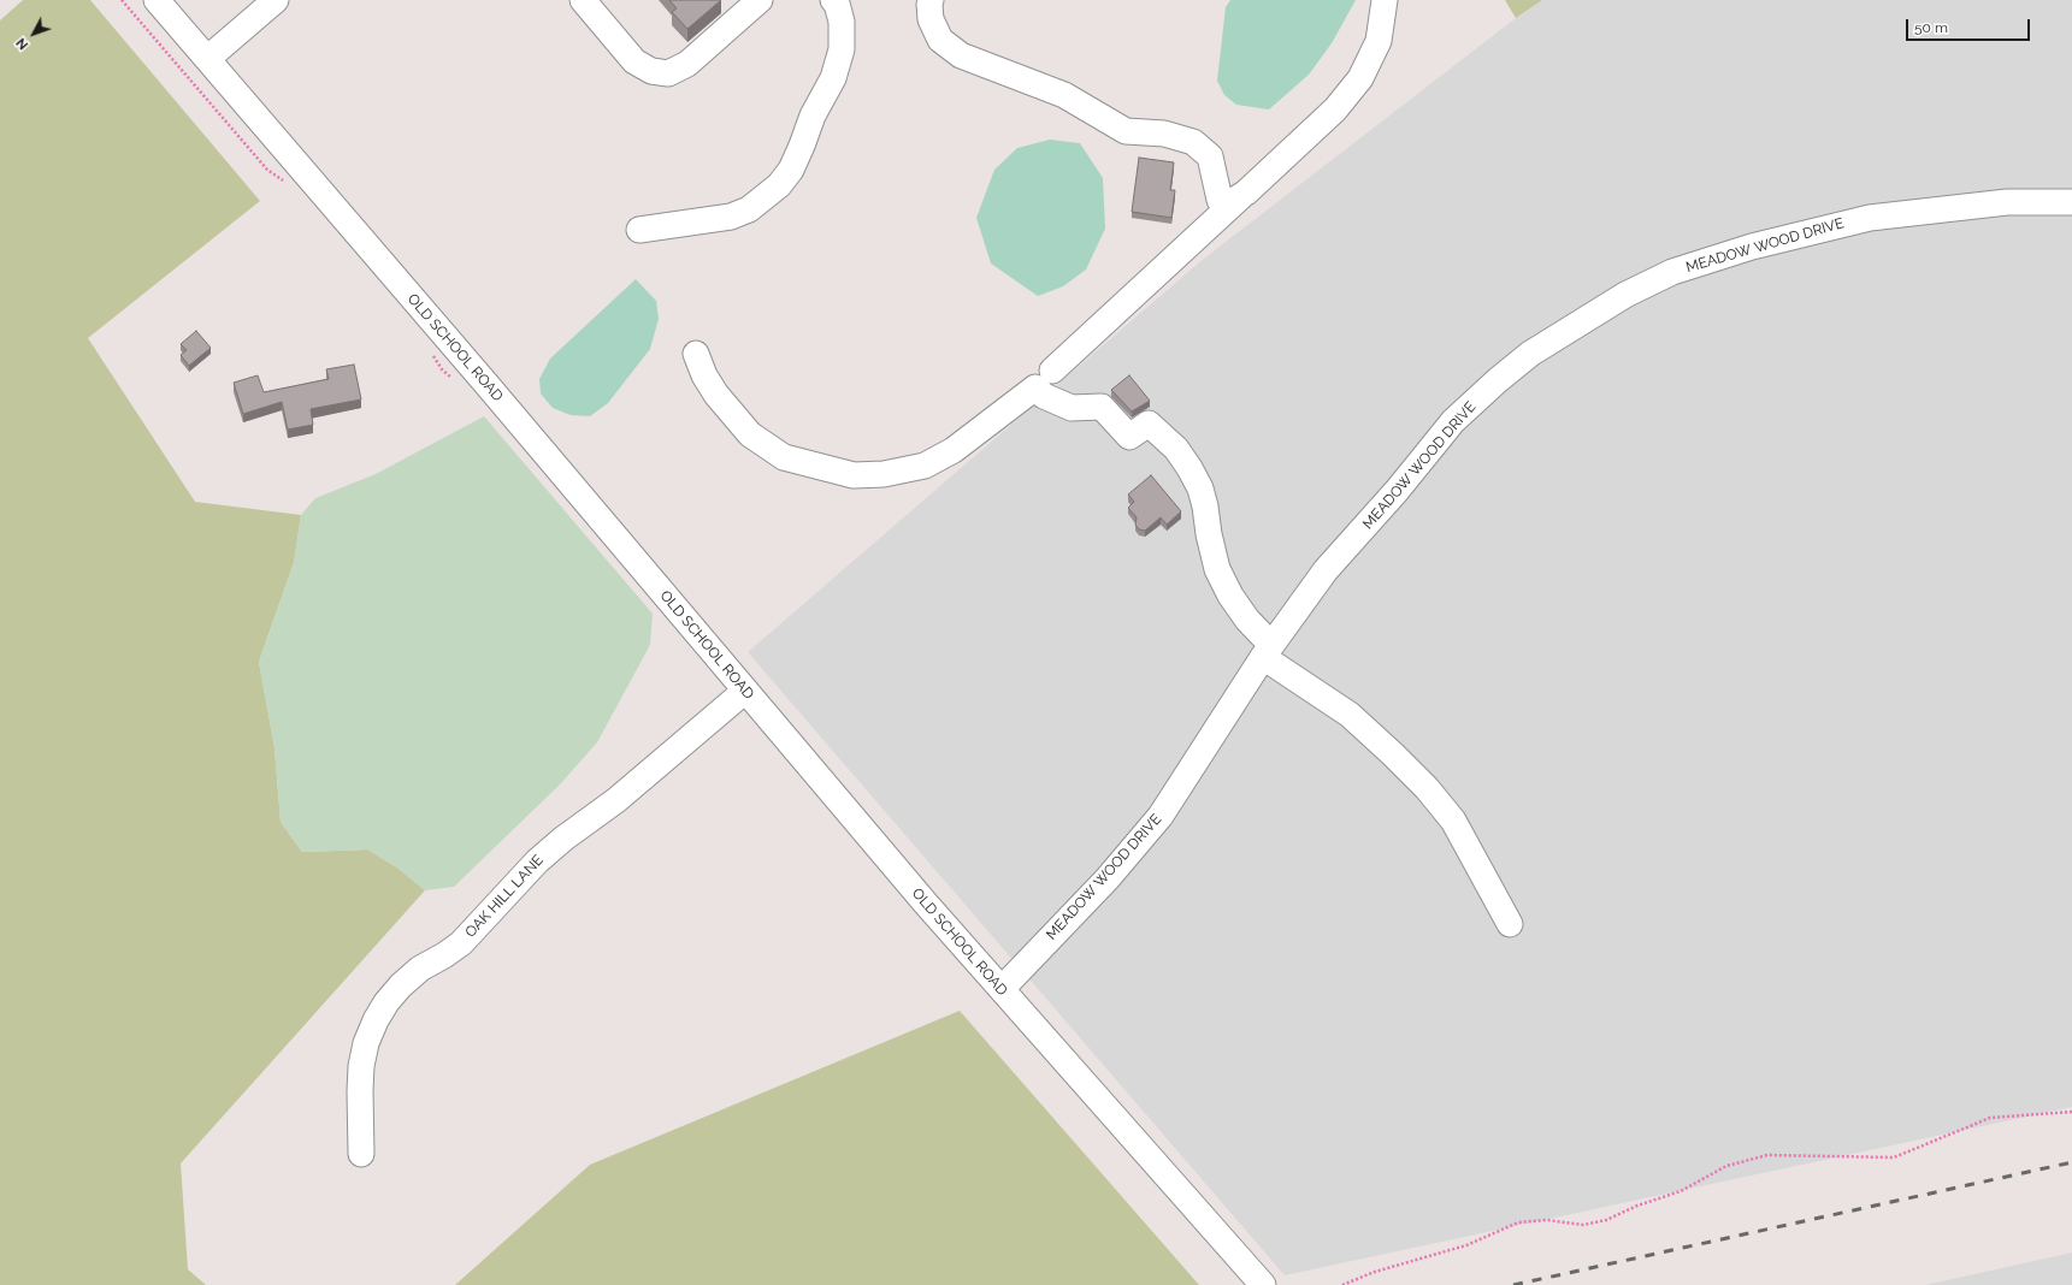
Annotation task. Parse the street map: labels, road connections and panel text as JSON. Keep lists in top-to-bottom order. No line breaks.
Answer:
{"streets":{"street":["MEADOW WOOD DRIVE","OLD SCHOOL ROAD","OAK HILL LANE"]},"crossings":[["MEADOW WOOD DRIVE","OLD SCHOOL ROAD"],["OLD SCHOOL ROAD","OAK HILL LANE"]],"scale_bar":"50 m","north":"bottom left"}
